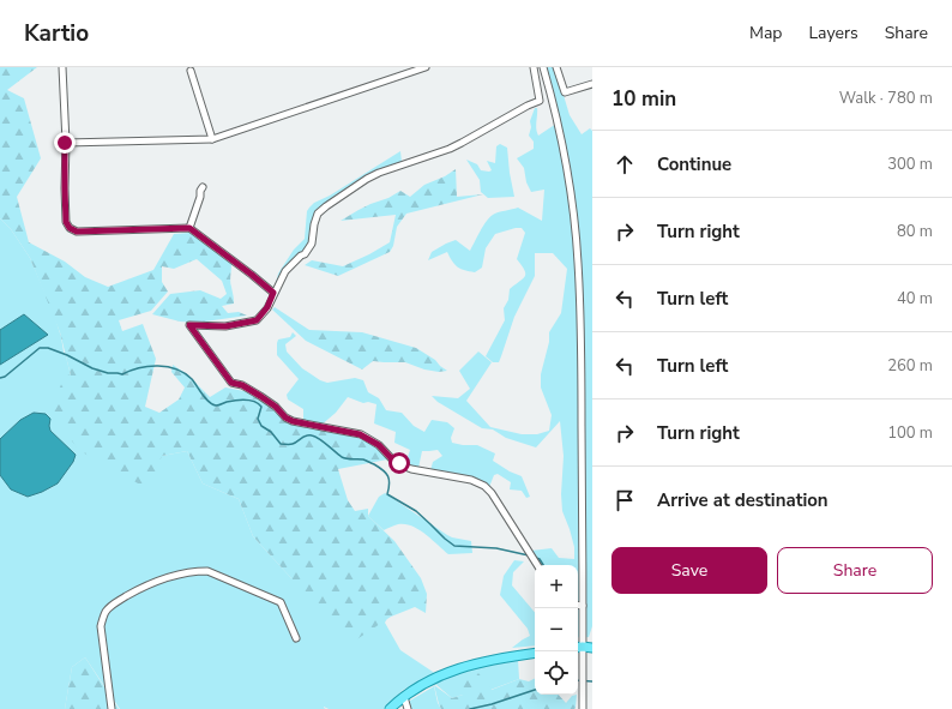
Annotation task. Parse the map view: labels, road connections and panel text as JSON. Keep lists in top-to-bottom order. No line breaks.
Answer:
{"page":{"header":"Kartio","nav":["Map","Layers","Share"],"heading":["10 min","Walk · 780 m"],"list":[["Continue","300 m"],["Turn right","80 m"],["Turn left","40 m"],["Turn left","260 m"],["Turn right","100 m"],"Arrive at destination"],"buttons":["Save","Share"],"map_buttons":["+","−"]}}
